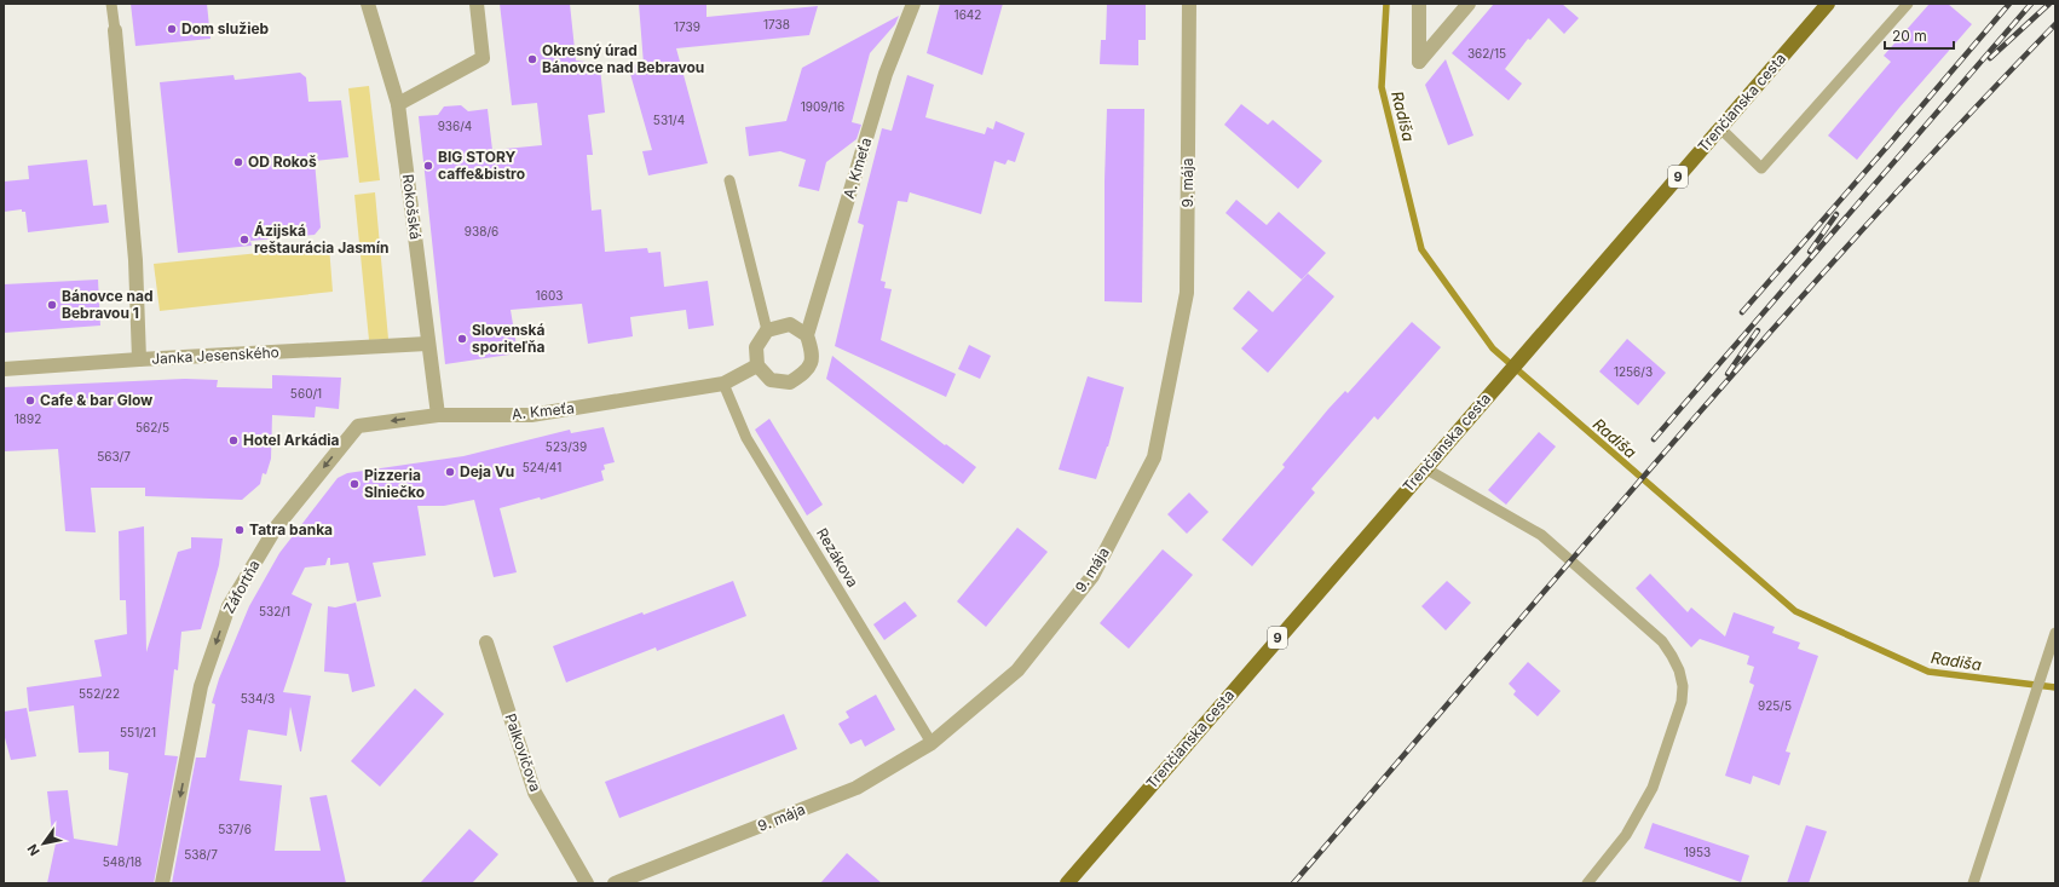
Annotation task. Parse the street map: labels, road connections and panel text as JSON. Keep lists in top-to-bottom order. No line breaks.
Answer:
{"streets":{"main road":["Trenčianska cesta","9"],"street":["A. Kmeťa","9. mája","Rokošská","Janka Jesenského","Záfortňa","Palkovičova"],"lane":["Rezákova"]},"crossings":[["A. Kmeťa","Rokošská"],["A. Kmeťa","Rezákova"],["A. Kmeťa","Záfortňa"],["9. mája","Rezákova"],["Rokošská","Janka Jesenského"],["Rokošská","Záfortňa"]],"one_way":["Záfortňa"],"water":["Radiša"],"places":["Dom služieb","Okresný úrad Bánovce nad Bebravou","OD Rokoš","BIG STORY caffe&bistro","Ázijská reštaurácia Jasmín","Bánovce nad Bebravou 1","Slovenská sporiteľňa","Cafe & bar Glow","Hotel Arkádia","Deja Vu","Pizzeria Slniečko","Tatra banka"],"house_numbers":["1642","1738","1739","362/15","1909/16","531/4","936/4","938/6","1603","1256/3","560/1","1892","562/5","523/39","563/7","524/41","532/1","552/22","534/3","925/5","551/21","537/6","1953","538/7","548/18"],"scale_bar":"20 m","north":"bottom left"}
